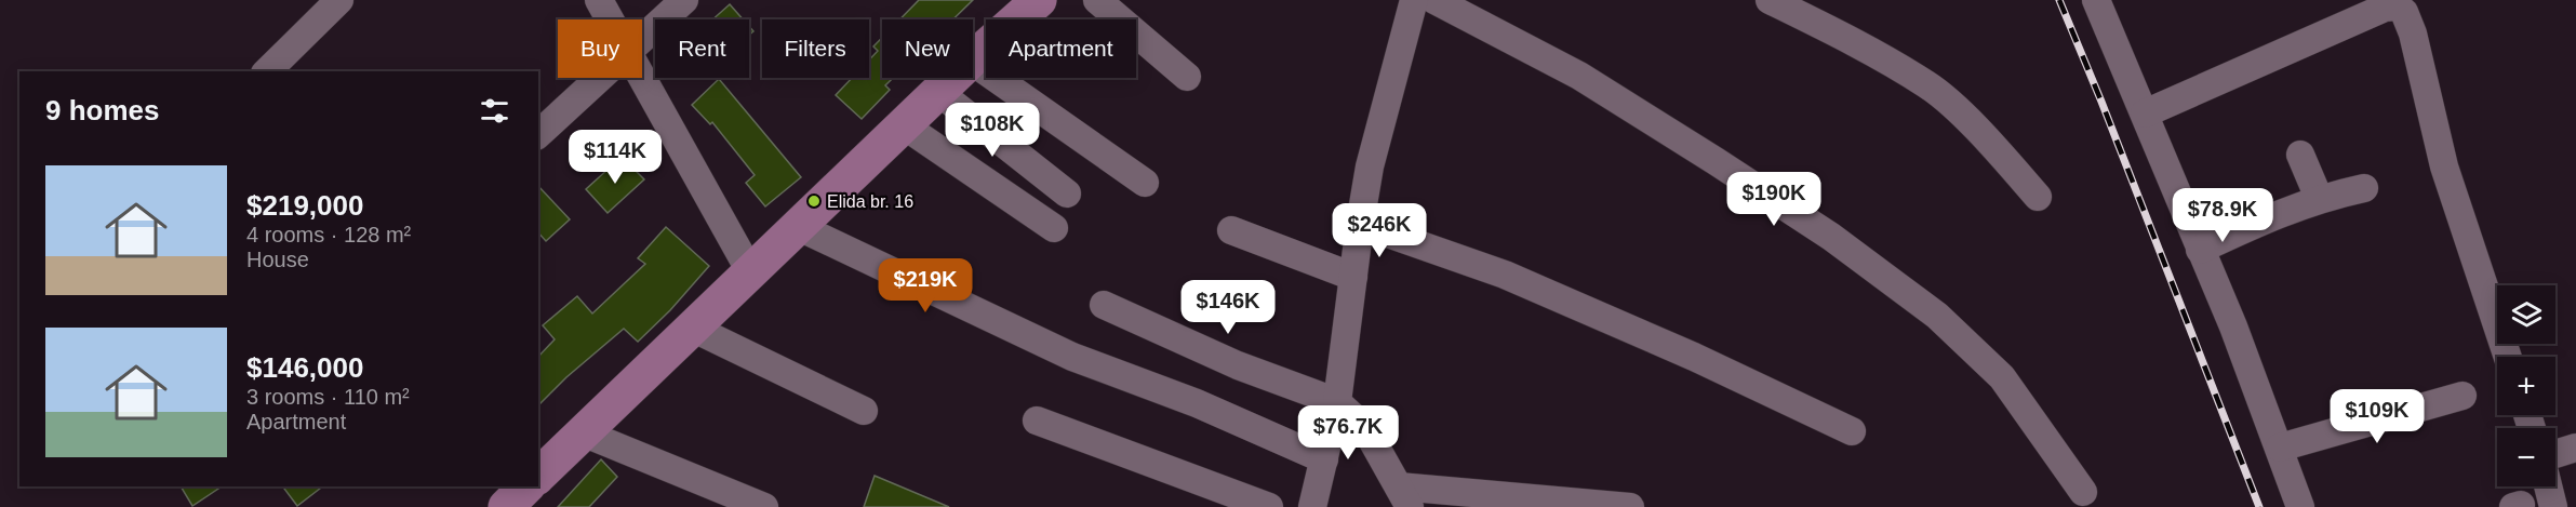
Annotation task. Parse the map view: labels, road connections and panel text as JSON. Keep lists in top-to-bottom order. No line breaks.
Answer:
{"places":["Elida br. 16"],"page":{"chip":["Buy","Rent","Filters","New","Apartment"],"heading":"9 homes","price":["$108K","$114K","$190K","$78.9K","$246K","$219K","$146K","$109K","$76.7K"],"list":[{"name":"$219,000","note":"4 rooms · 128 m² · House"},{"name":"$146,000","note":"3 rooms · 110 m² · Apartment"}],"map_buttons":["+","−"]}}
